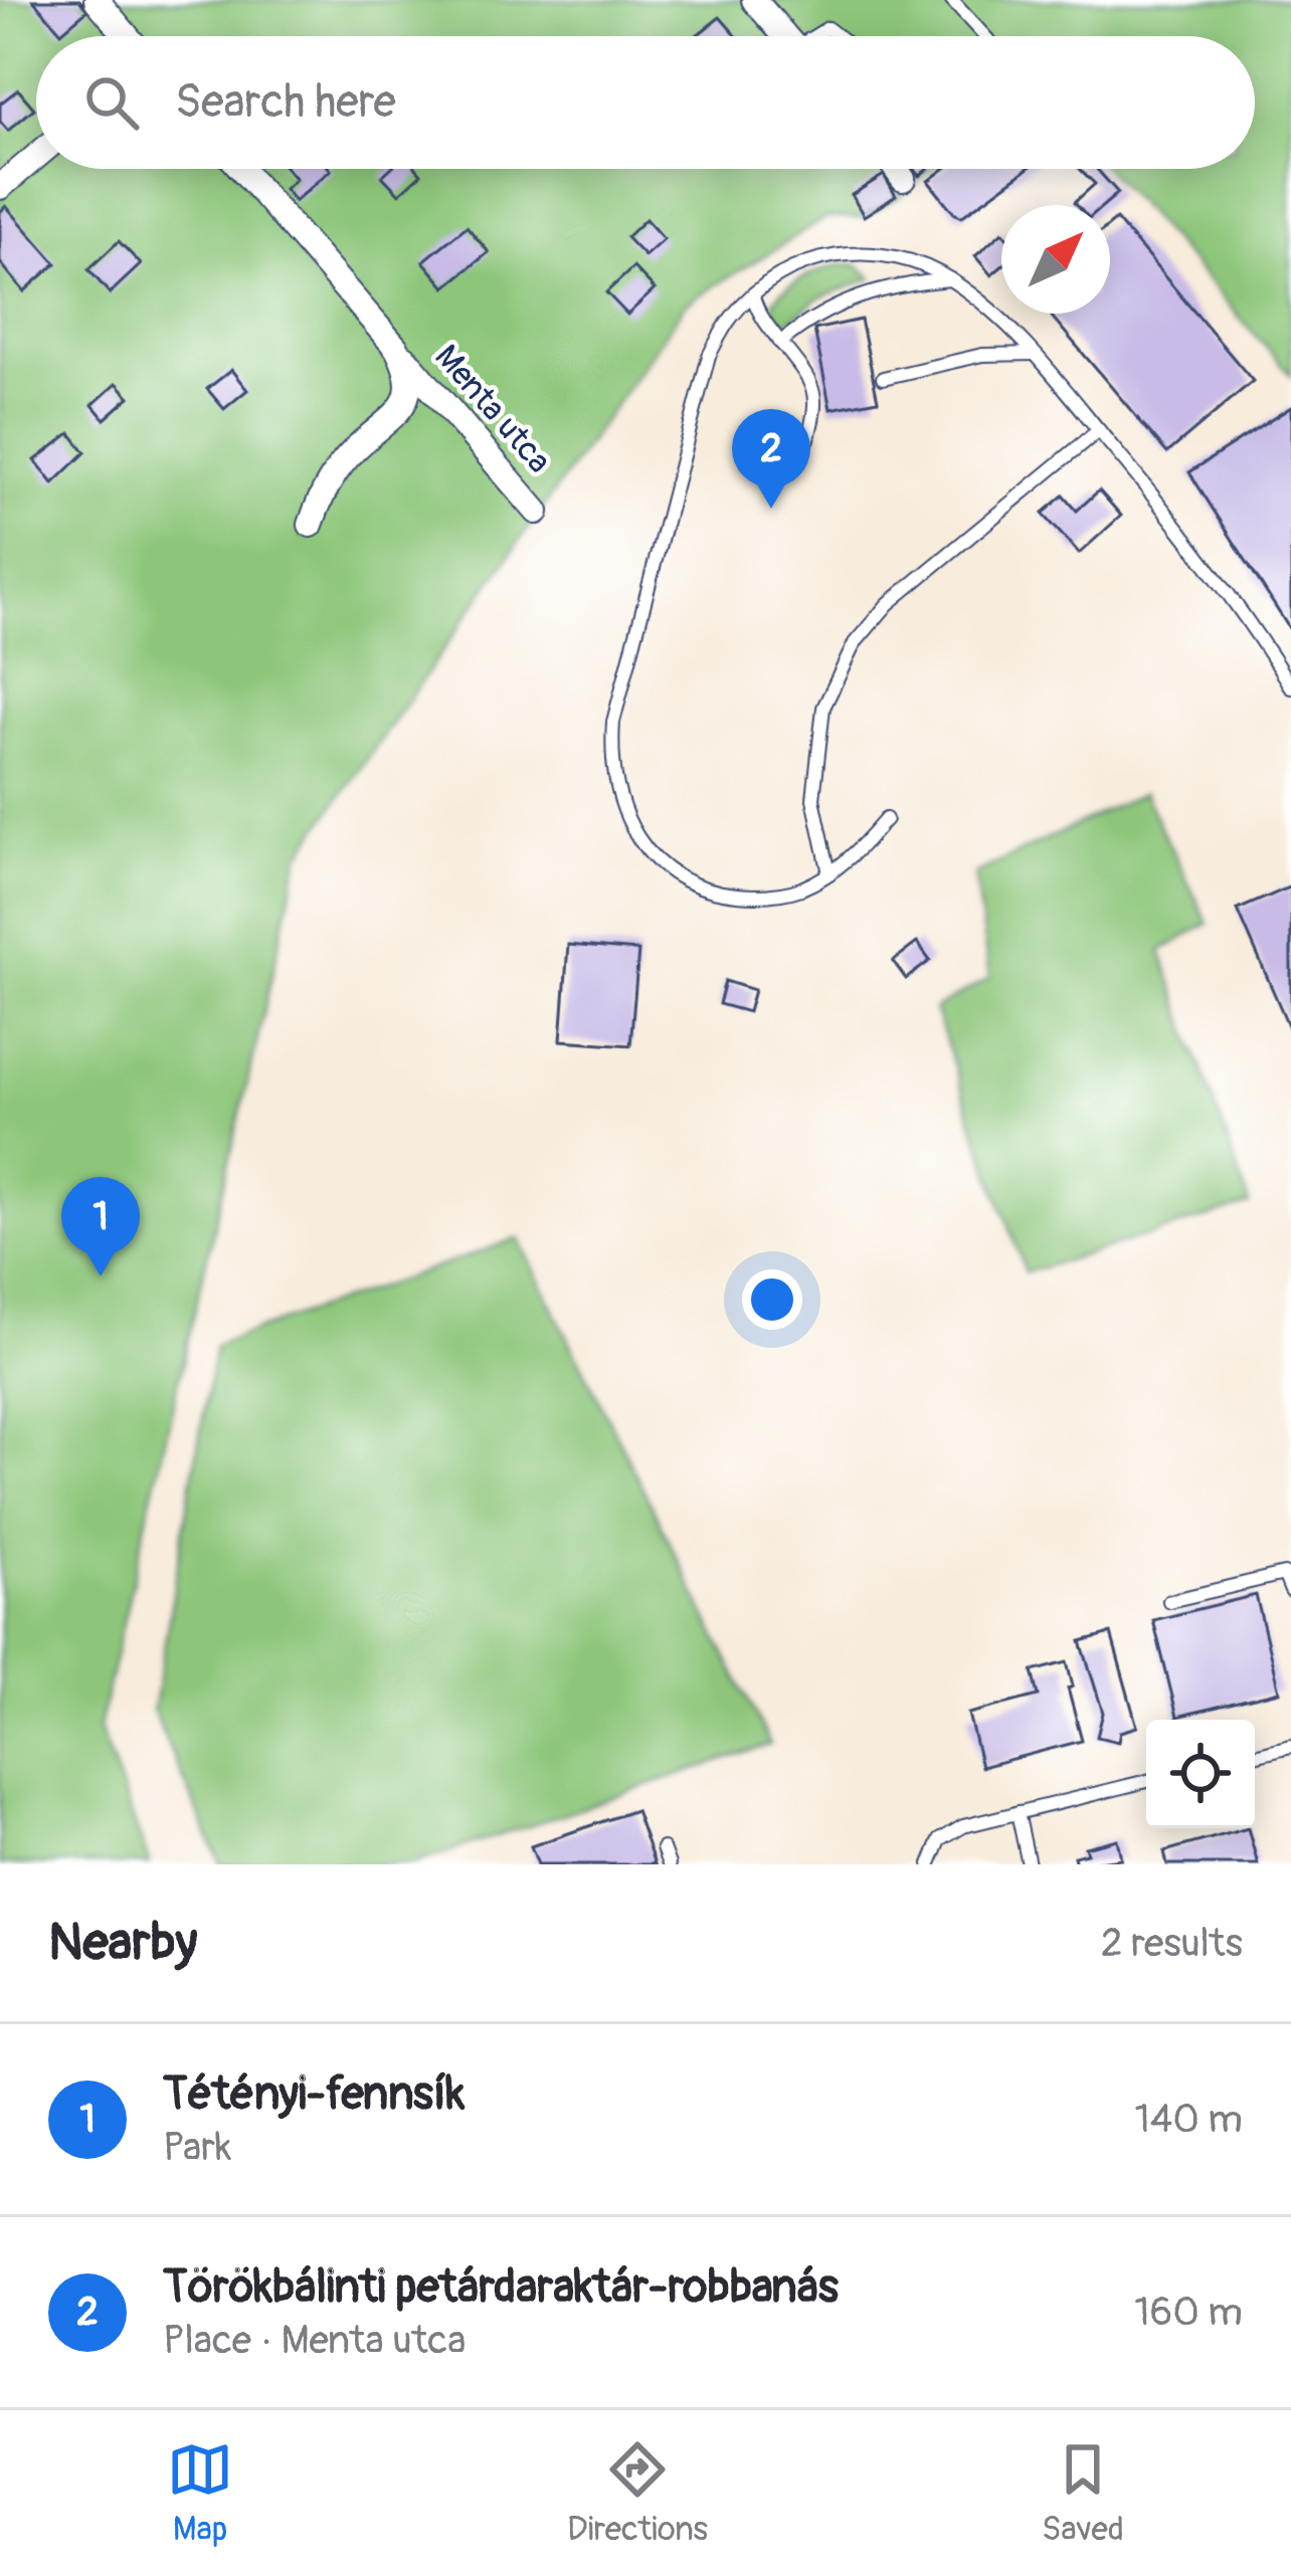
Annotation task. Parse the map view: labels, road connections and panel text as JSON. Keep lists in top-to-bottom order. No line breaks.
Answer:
{"streets":{"street":["Menta utca"]},"north":"top right","page":{"search":"Search here","pins":["2","1"],"heading":["Nearby","2 results"],"list":[{"mark":"1","name":"Tétényi-fennsík","note":"Park","value":"140 m"},{"mark":"2","name":"Törökbálinti petárdaraktár-robbanás","note":"Place · Menta utca","value":"160 m"}],"nav":["Map","Directions","Saved"]}}
